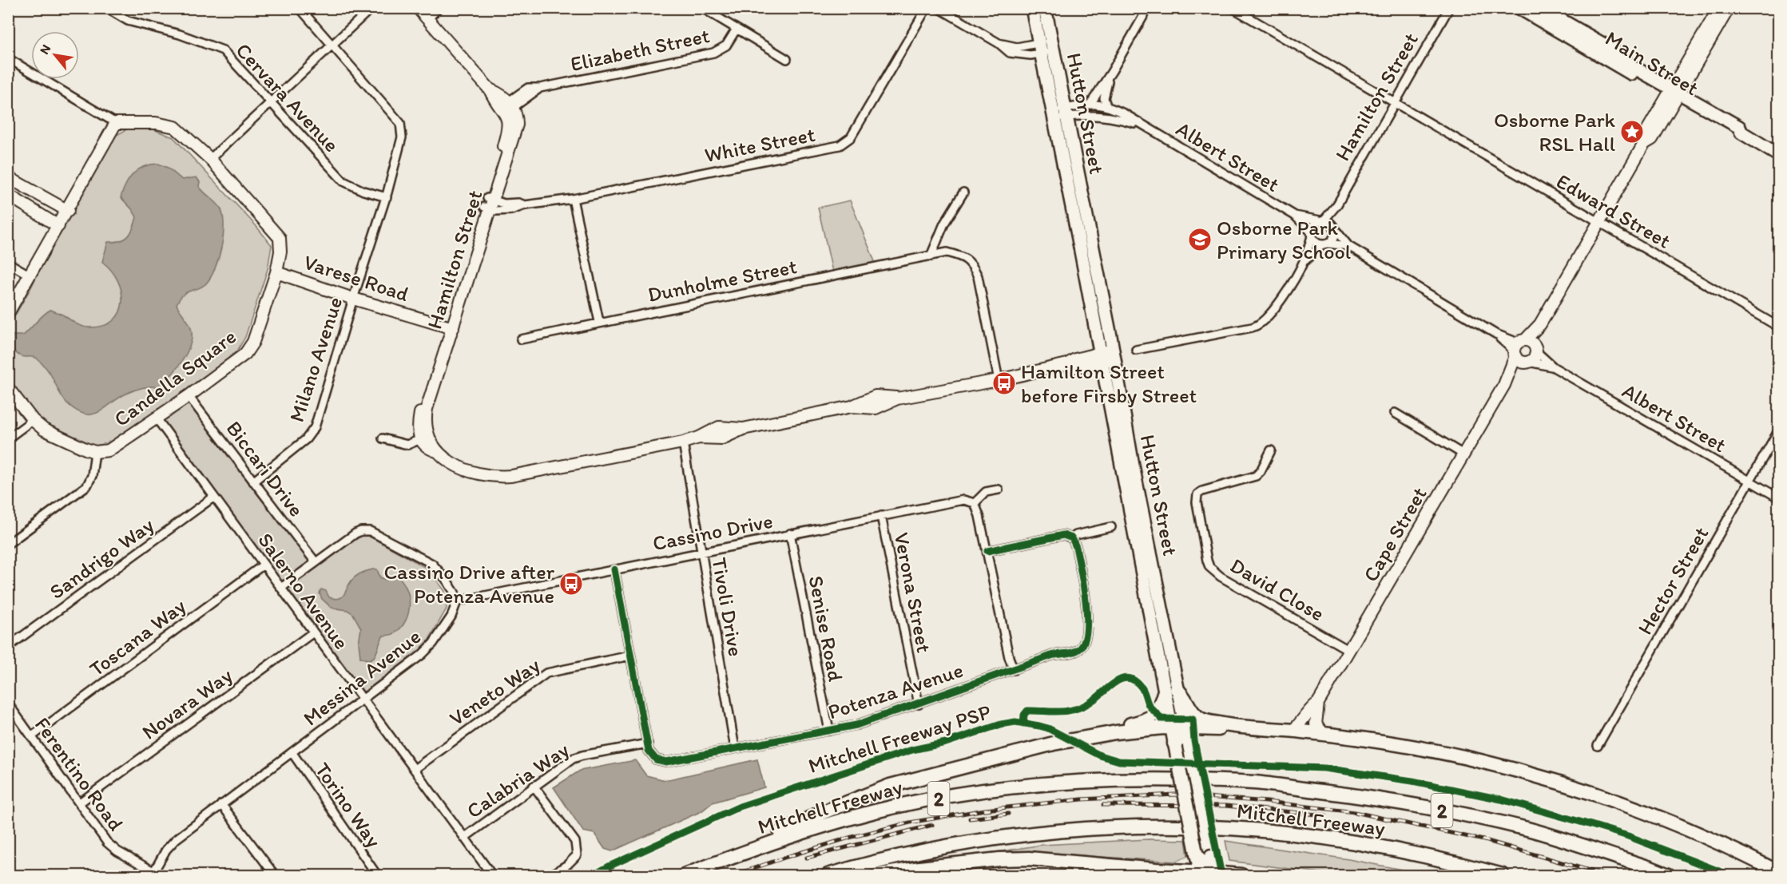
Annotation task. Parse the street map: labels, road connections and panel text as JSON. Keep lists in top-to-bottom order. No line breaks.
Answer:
{"streets":{"highway":["2","Mitchell Freeway"],"main road":["Main Street","Hutton Street"],"street":["Elizabeth Street","Hamilton Street","Cervara Avenue","White Street","Albert Street","Edward Street","Varese Road","Dunholme Street","Milano Avenue","Candella Square","Biccari Drive","Cassino Drive","Cape Street","Sandrigo Way","Hector Street","David Close","Salerno Avenue","Verona Street","Tivoli Drive","Senise Road","Toscana Way","Messina Avenue","Potenza Avenue","Veneto Way","Novara Way","Ferentino Road","Calabria Way","Torino Way"],"cycle path":["Mitchell Freeway PSP"]},"crossings":[["Elizabeth Street","Hamilton Street"],["Main Street","Cape Street"],["Hamilton Street","Hutton Street"],["Hamilton Street","White Street"],["Hamilton Street","Albert Street"],["Hamilton Street","Edward Street"],["Hamilton Street","Varese Road"],["Hamilton Street","Dunholme Street"],["Hamilton Street","Tivoli Drive"],["Cervara Avenue","Milano Avenue"],["Hutton Street","Albert Street"],["Albert Street","Cape Street"],["Albert Street","Hector Street"],["Edward Street","Cape Street"],["Varese Road","Milano Avenue"],["Varese Road","Candella Square"],["Milano Avenue","Biccari Drive"],["Candella Square","Biccari Drive"],["Candella Square","Salerno Avenue"],["Cassino Drive","Verona Street"],["Cassino Drive","Tivoli Drive"],["Cassino Drive","Senise Road"],["Cassino Drive","Messina Avenue"],["Cassino Drive","Potenza Avenue"],["Cape Street","David Close"],["Sandrigo Way","Salerno Avenue"],["Salerno Avenue","Toscana Way"],["Salerno Avenue","Messina Avenue"],["Salerno Avenue","Veneto Way"],["Salerno Avenue","Novara Way"],["Salerno Avenue","Calabria Way"],["Verona Street","Potenza Avenue"],["Tivoli Drive","Potenza Avenue"],["Senise Road","Potenza Avenue"],["Toscana Way","Ferentino Road"],["Messina Avenue","Ferentino Road"],["Messina Avenue","Torino Way"],["Potenza Avenue","Veneto Way"],["Potenza Avenue","Calabria Way"],["Novara Way","Ferentino Road"]],"places":{"place":["Osborne Park RSL Hall"],"school or university":["Osborne Park Primary School"],"bus stop":["Hamilton Street before Firsby Street","Cassino Drive after Potenza Avenue"]},"north":"top left"}
